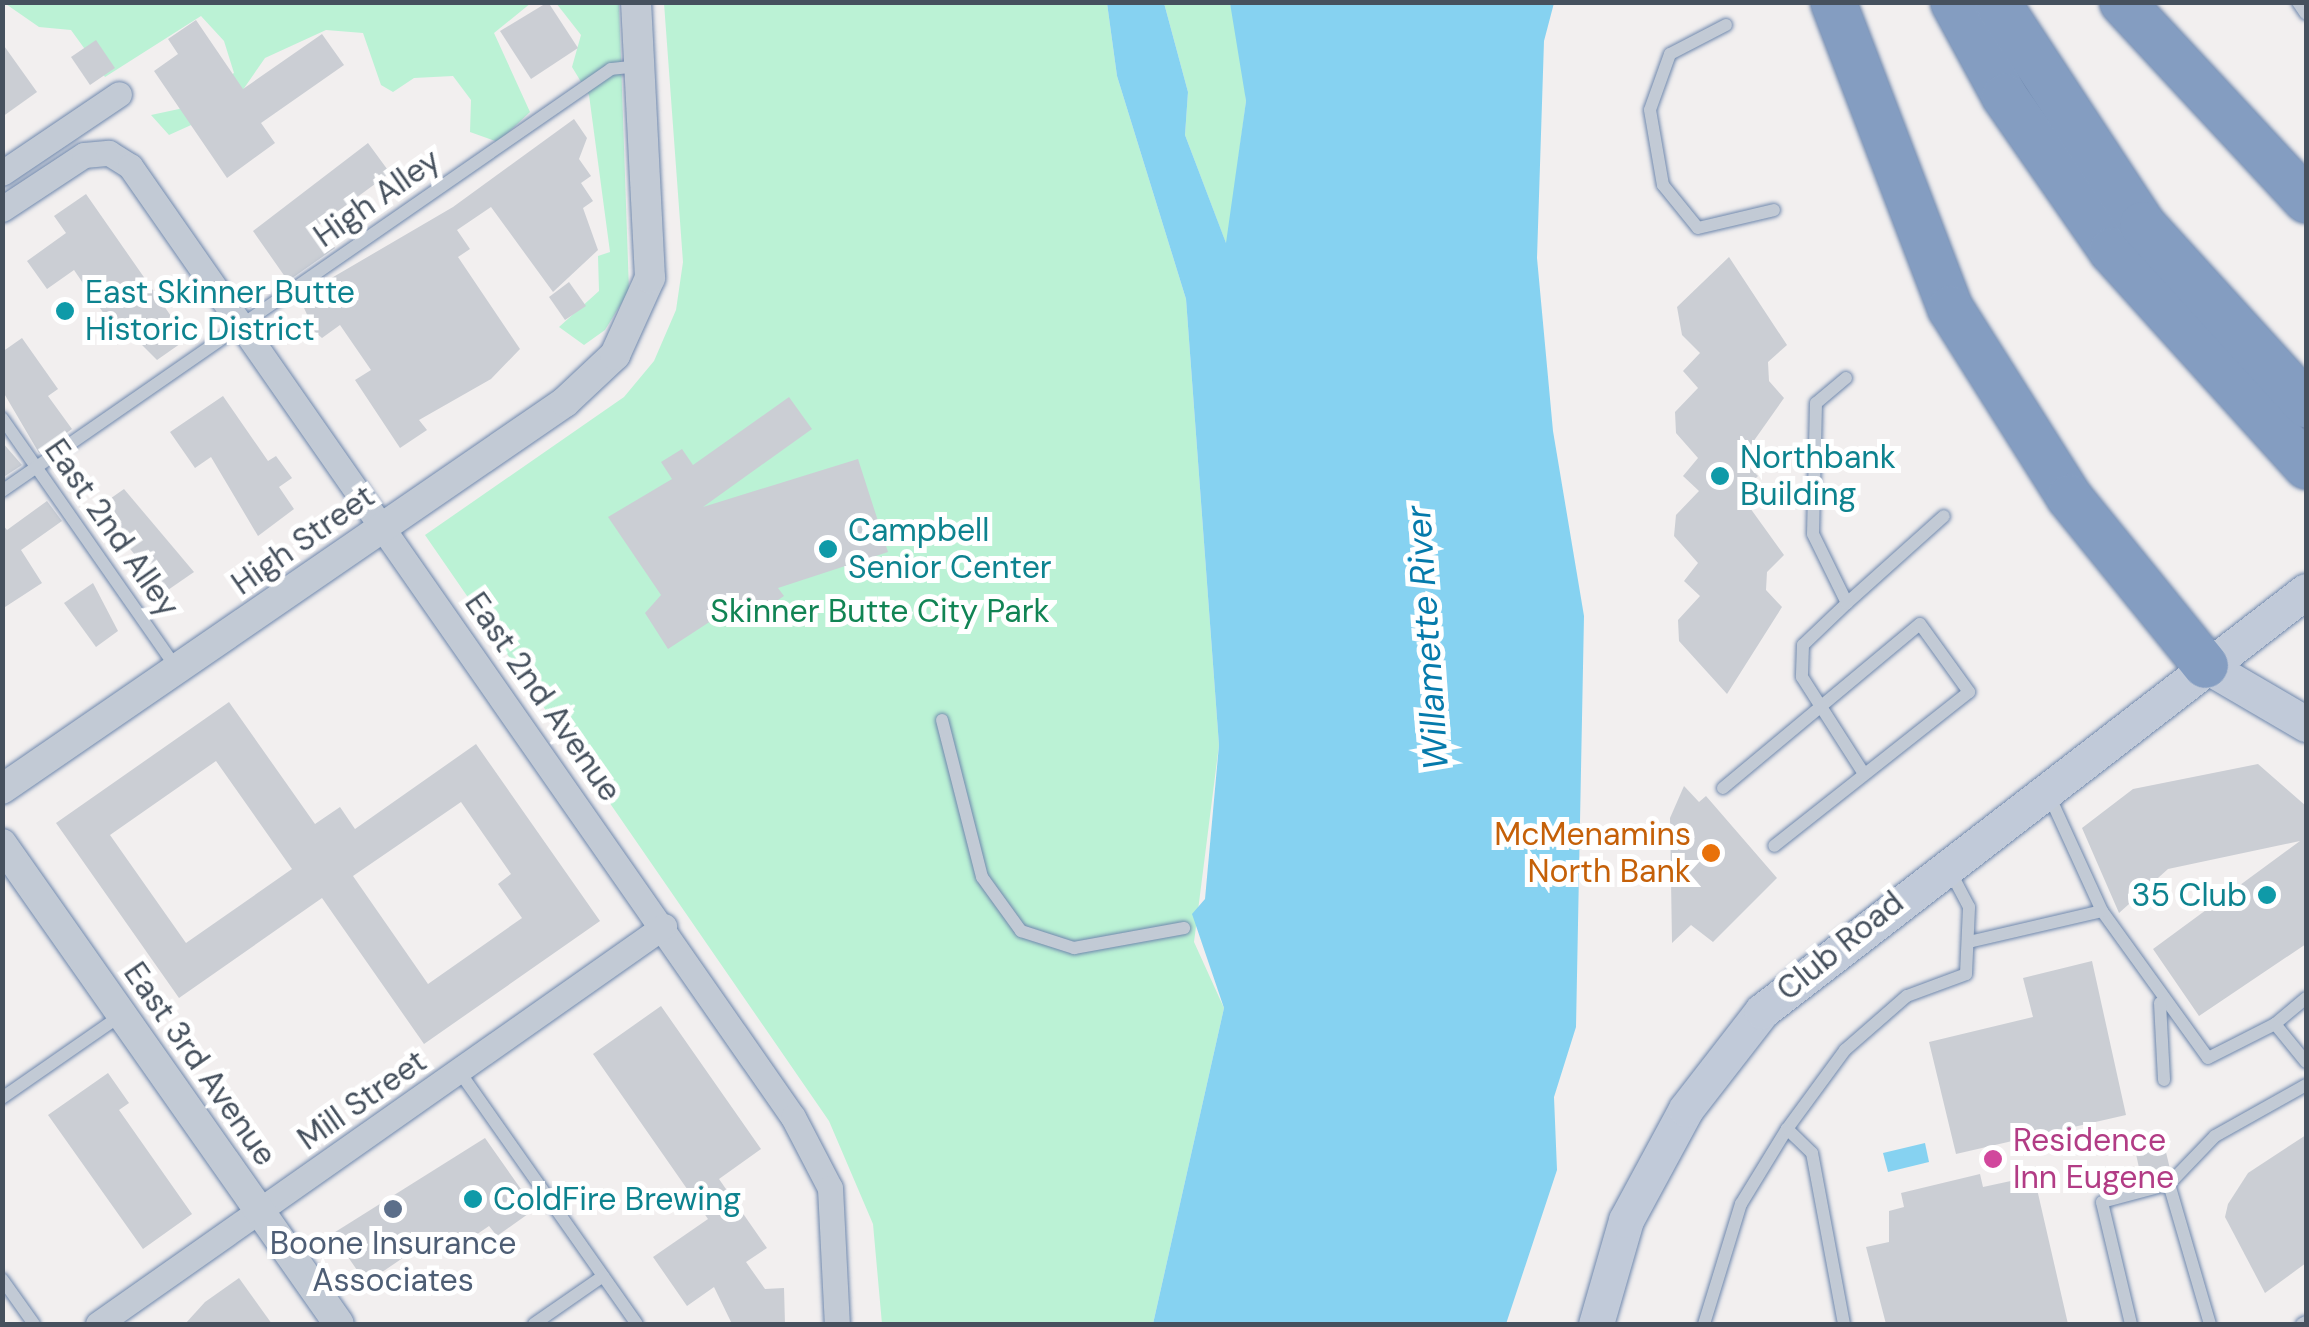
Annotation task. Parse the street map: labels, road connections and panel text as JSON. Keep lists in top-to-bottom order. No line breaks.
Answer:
{"streets":{"main road":["Club Road"],"street":["High Street","East 2nd Avenue","East 3rd Avenue","Mill Street"],"lane":["High Alley","East 2nd Alley"]},"crossings":[["High Alley","East 2nd Alley"],["High Alley","High Street"],["High Alley","East 2nd Avenue"],["East 2nd Alley","High Street"],["High Street","East 2nd Avenue"],["East 2nd Avenue","Mill Street"],["East 3rd Avenue","Mill Street"]],"water":["Willamette River"],"parks":["Skinner Butte City Park"],"places":["East Skinner Butte Historic District","Northbank Building","Campbell Senior Center","McMenamins North Bank","35 Club","Residence Inn Eugene","ColdFire Brewing","Boone Insurance Associates"]}
